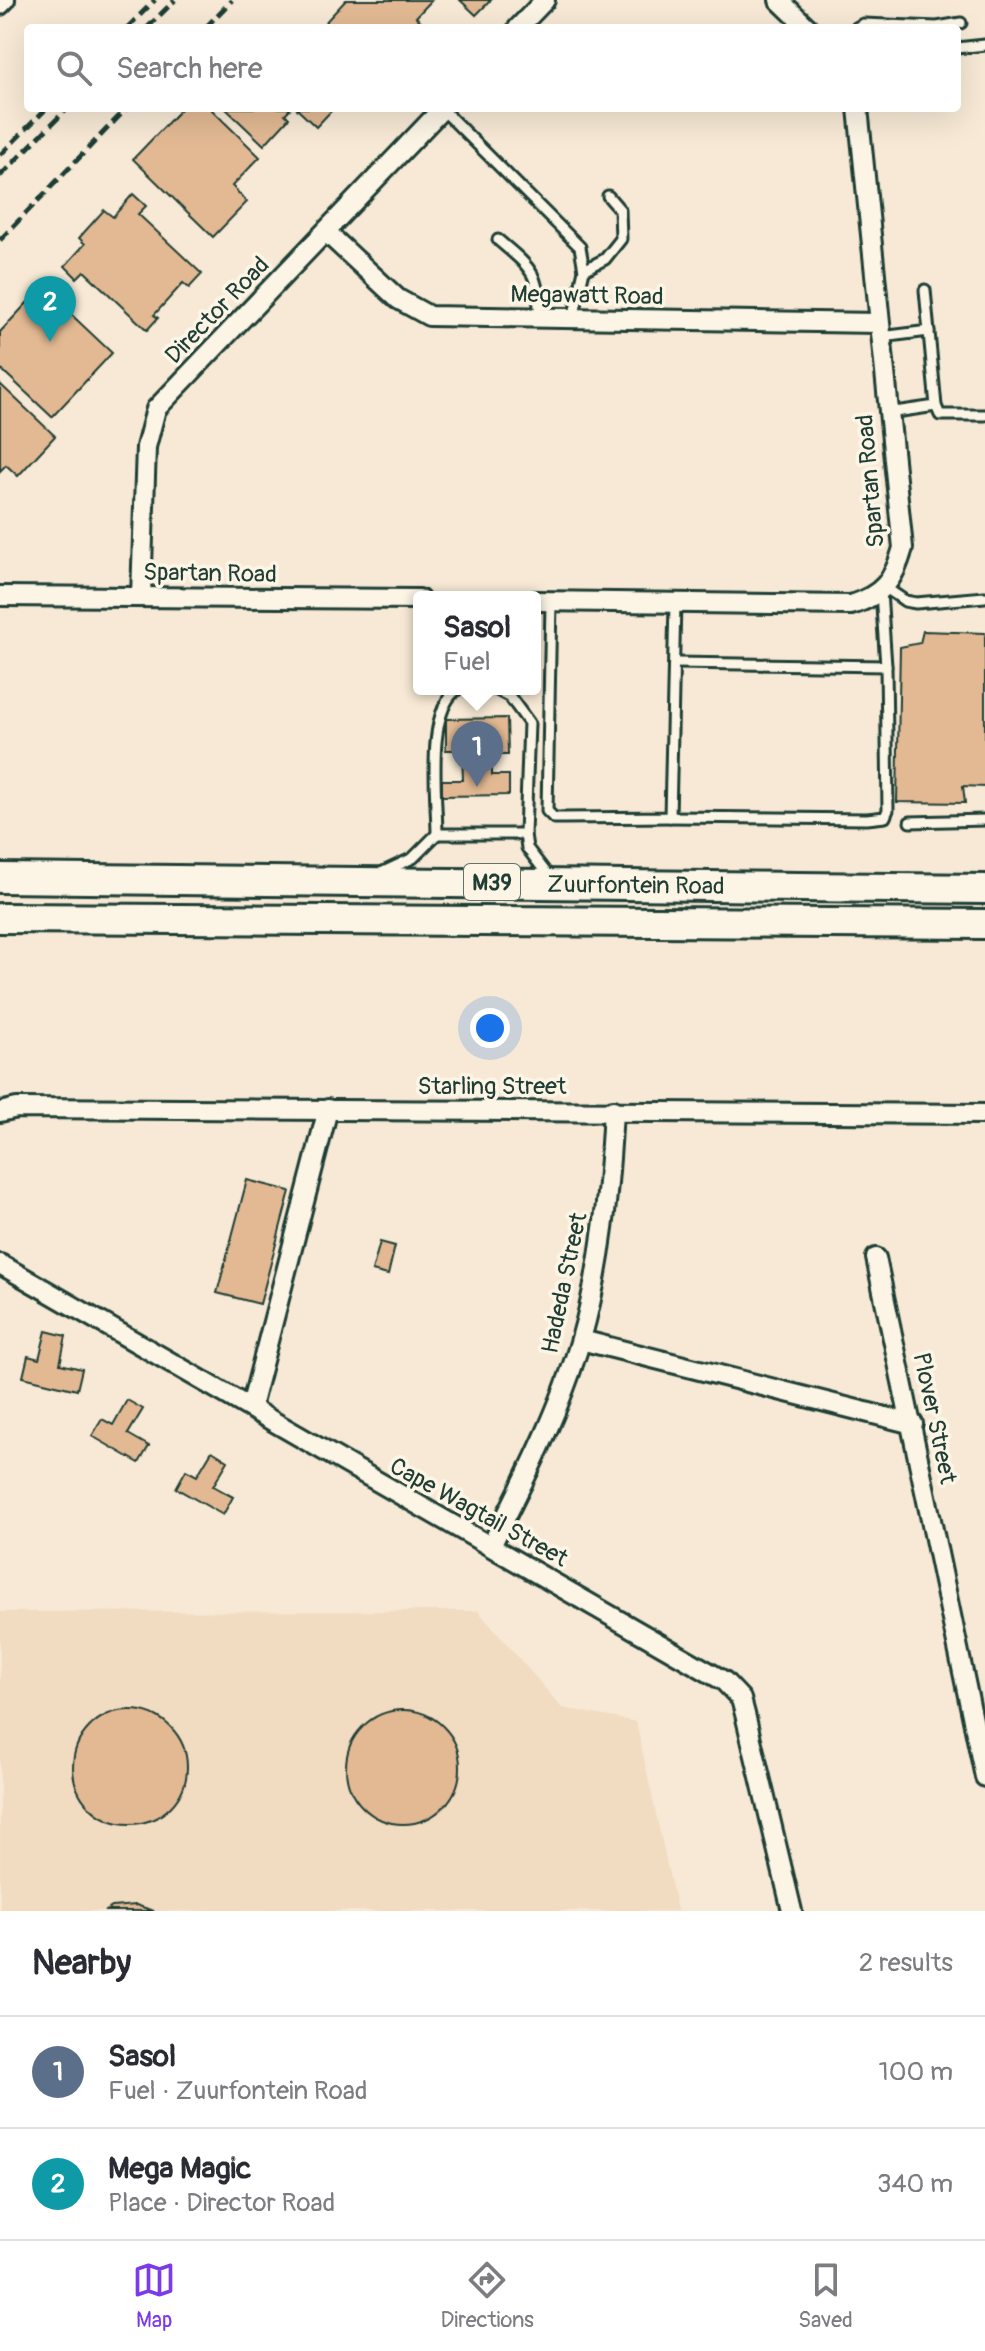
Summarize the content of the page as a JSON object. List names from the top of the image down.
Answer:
{
  "streets": {
    "main road": ["M39", "Zuurfontein Road"],
    "street": [
      "Megawatt Road",
      "Director Road",
      "Spartan Road",
      "Starling Street",
      "Hadeda Street",
      "Plover Street",
      "Cape Wagtail Street"
    ]
  },
  "crossings": [
    ["Megawatt Road", "Director Road"],
    ["Megawatt Road", "Spartan Road"],
    ["Director Road", "Spartan Road"],
    ["Starling Street", "Hadeda Street"],
    ["Hadeda Street", "Cape Wagtail Street"]
  ],
  "page": {
    "search": "Search here",
    "pins": ["2", "1"],
    "popup": ["Sasol", "Fuel"],
    "heading": ["Nearby", "2 results"],
    "list": [
      {
        "mark": "1",
        "name": "Sasol",
        "note": "Fuel · Zuurfontein Road",
        "value": "100 m"
      },
      {
        "mark": "2",
        "name": "Mega Magic",
        "note": "Place · Director Road",
        "value": "340 m"
      }
    ],
    "nav": ["Map", "Directions", "Saved"]
  }
}
